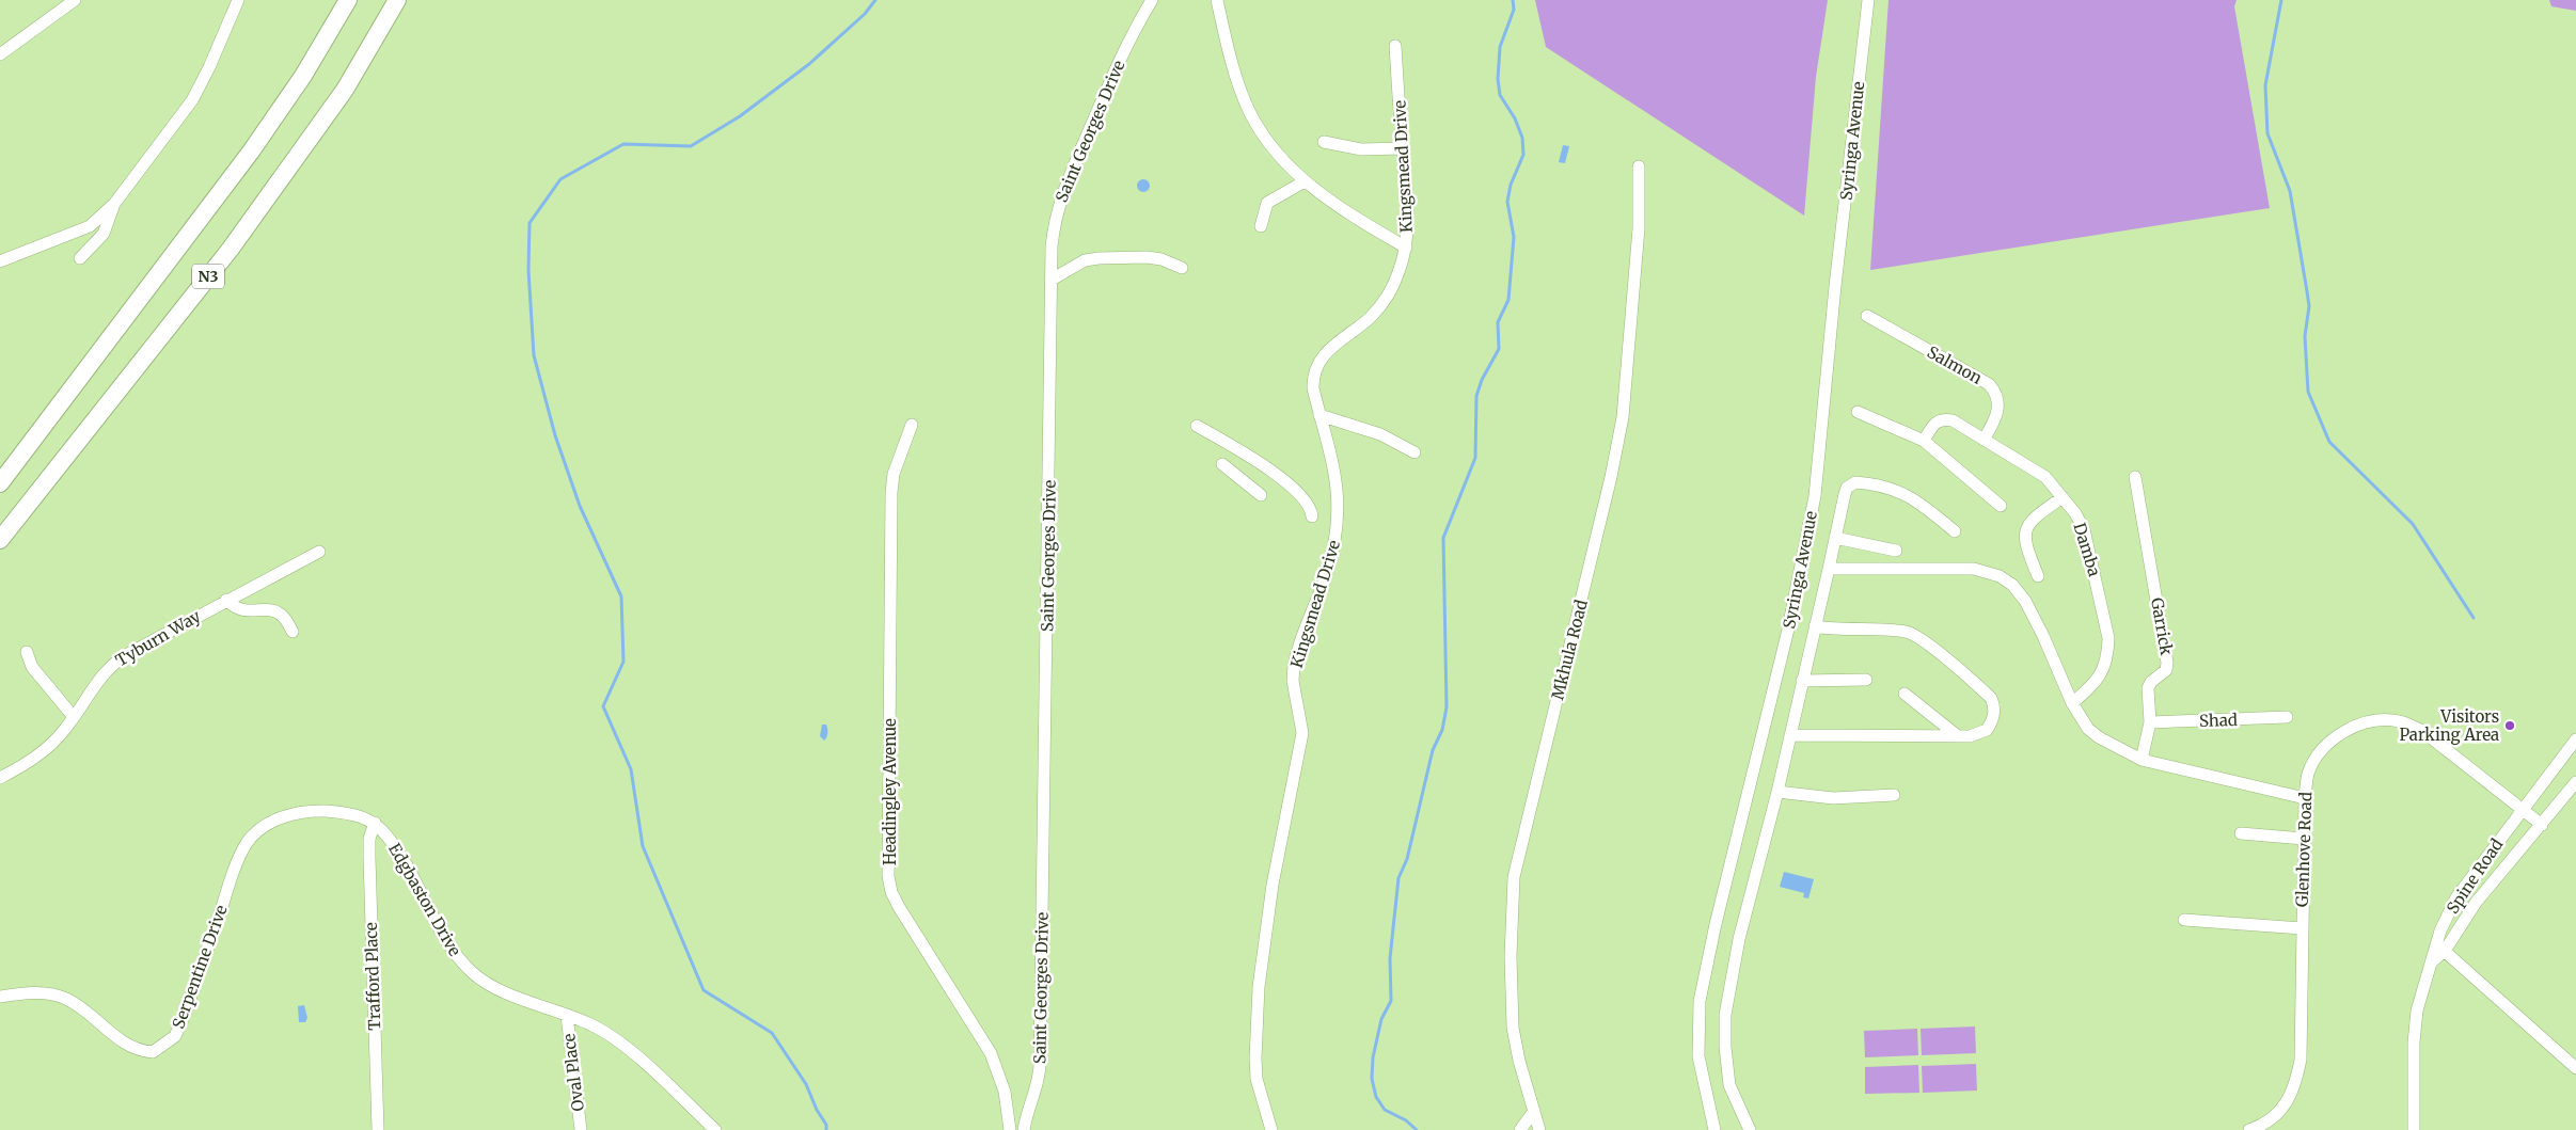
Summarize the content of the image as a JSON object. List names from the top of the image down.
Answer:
{
  "streets": {
    "highway": ["N3"],
    "street": [
      "Saint Georges Drive",
      "Syringa Avenue",
      "Kingsmead Drive",
      "Salmon",
      "Damba",
      "Garrick",
      "Tyburn Way",
      "Mkhula Road",
      "Shad",
      "Headingley Avenue",
      "Glenhove Road",
      "Spine Road",
      "Edgbaston Drive",
      "Serpentine Drive",
      "Trafford Place",
      "Oval Place"
    ]
  },
  "crossings": [
    ["Salmon", "Damba"],
    ["Garrick", "Shad"],
    ["Glenhove Road", "Spine Road"],
    ["Edgbaston Drive", "Serpentine Drive"],
    ["Edgbaston Drive", "Trafford Place"],
    ["Edgbaston Drive", "Oval Place"],
    ["Serpentine Drive", "Trafford Place"]
  ],
  "places": ["Visitors Parking Area"]
}
